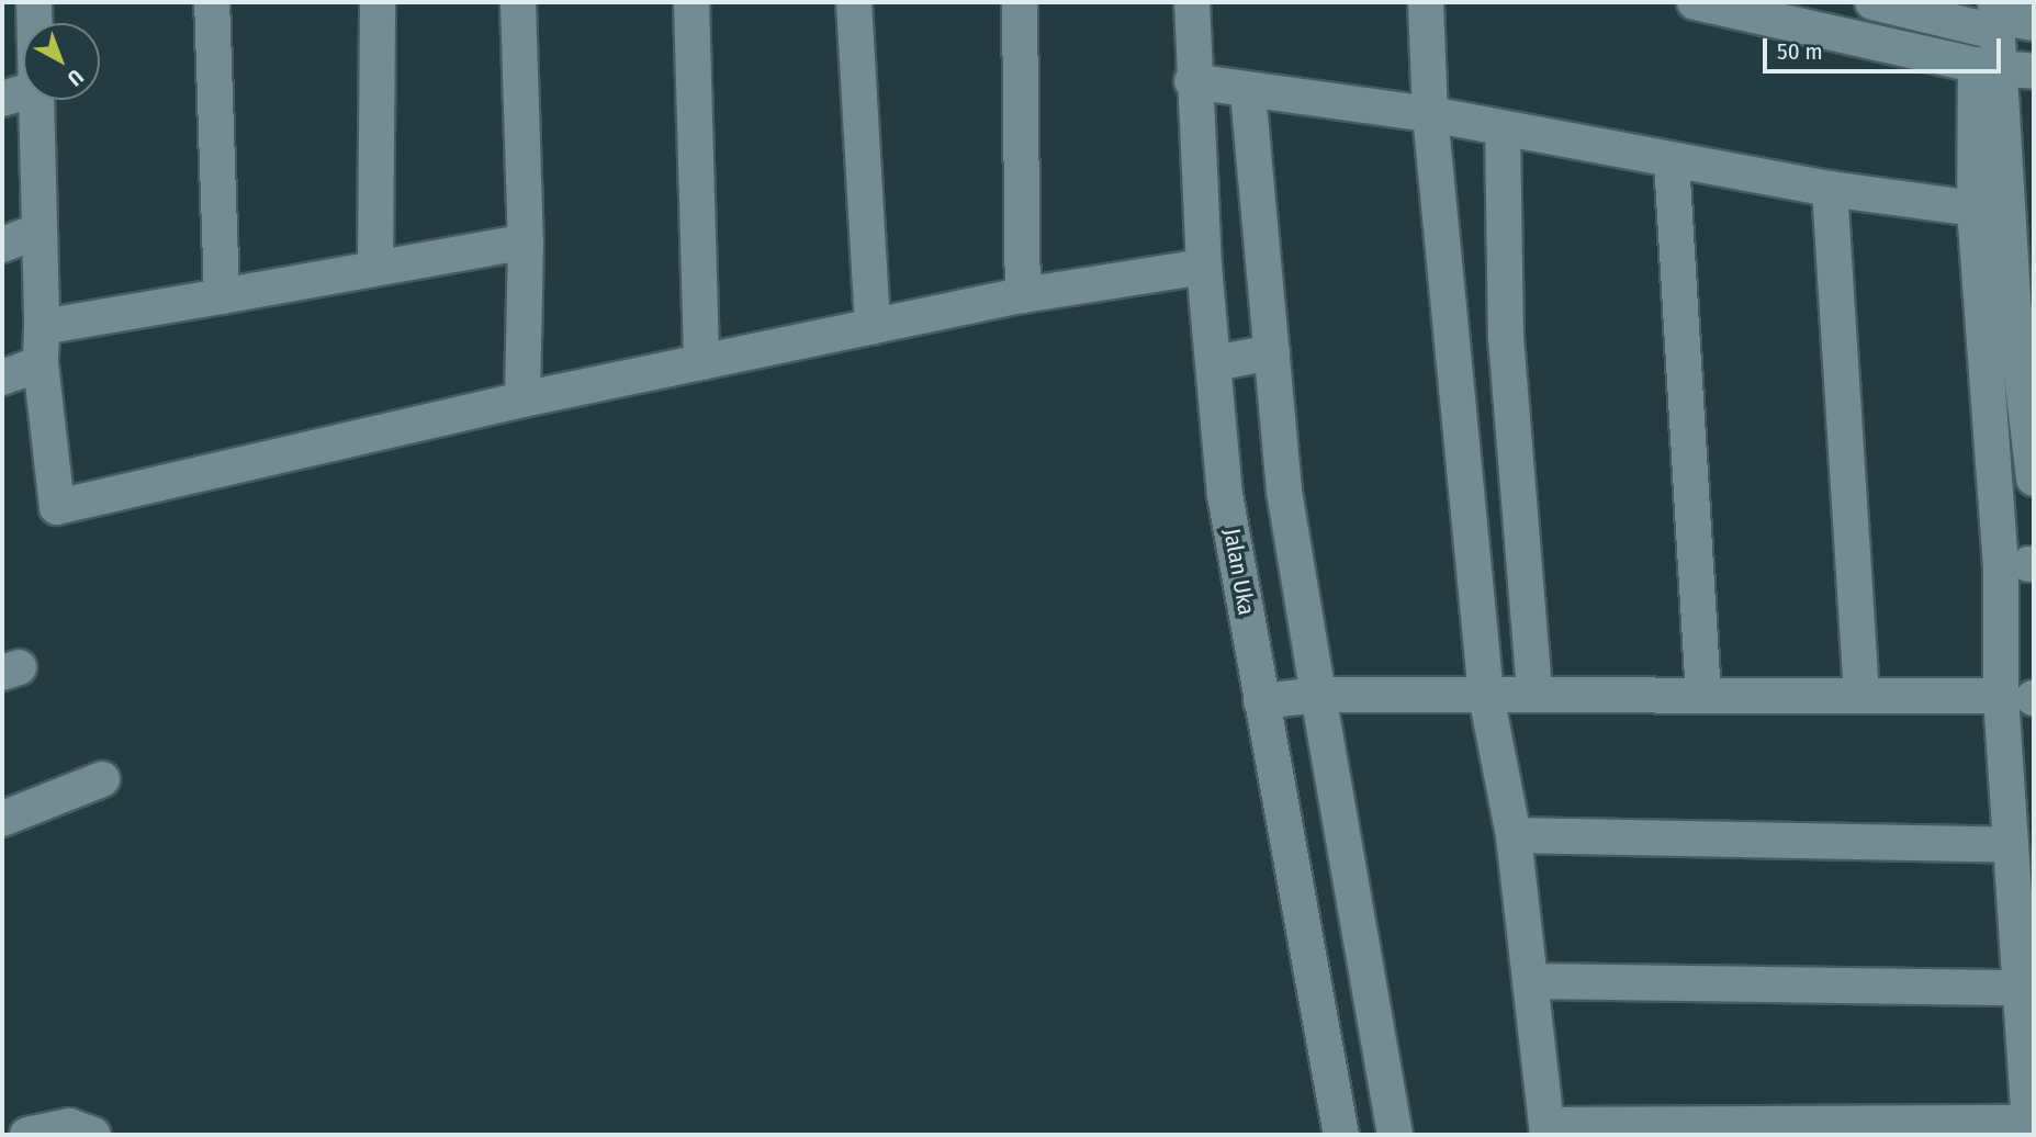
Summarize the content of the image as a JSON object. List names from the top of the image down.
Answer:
{
  "streets": {
    "street": ["Jalan Uka"]
  },
  "scale_bar": "50 m",
  "north": "bottom right"
}
